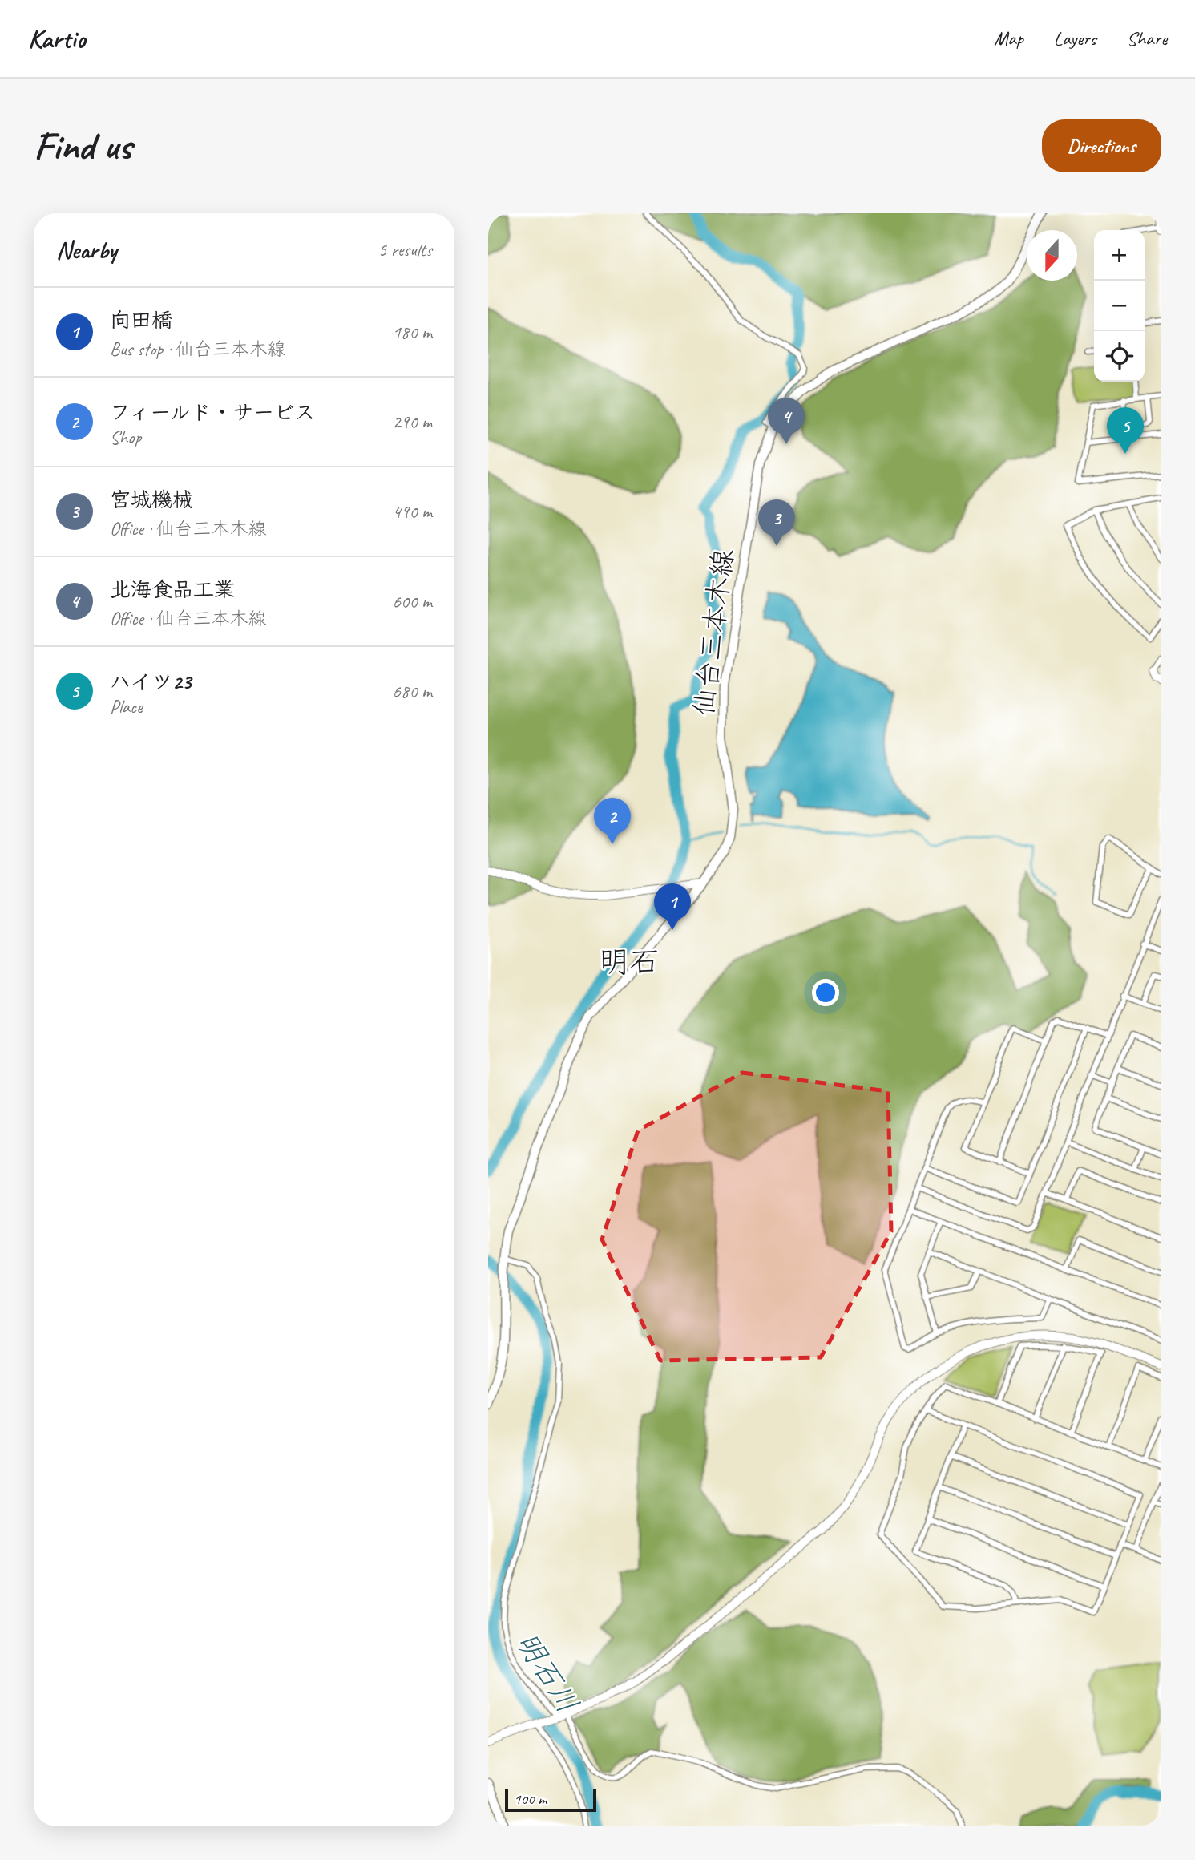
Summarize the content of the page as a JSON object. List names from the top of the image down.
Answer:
{
  "streets": {
    "main road": ["仙台三本木線"]
  },
  "districts": ["明石"],
  "water": ["明石川"],
  "scale_bar": "100 m",
  "north": "bottom",
  "page": {
    "header": "Kartio",
    "nav": ["Map", "Layers", "Share"],
    "buttons": "Directions",
    "title": "Find us",
    "heading": ["Nearby", "5 results"],
    "map_buttons": ["+", "−"],
    "list": [
      {
        "mark": "1",
        "name": "向田橋",
        "note": "Bus stop · 仙台三本木線",
        "value": "180 m"
      },
      {
        "mark": "2",
        "name": "フィールド・サービス",
        "note": "Shop",
        "value": "290 m"
      },
      {
        "mark": "3",
        "name": "宮城機械",
        "note": "Office · 仙台三本木線",
        "value": "490 m"
      },
      {
        "mark": "4",
        "name": "北海食品工業",
        "note": "Office · 仙台三本木線",
        "value": "600 m"
      },
      {
        "mark": "5",
        "name": "ハイツ23",
        "note": "Place",
        "value": "680 m"
      }
    ],
    "pins": [
      "4",
      "5",
      "3",
      "2",
      "1"
    ],
    "scale": "100 m"
  }
}
